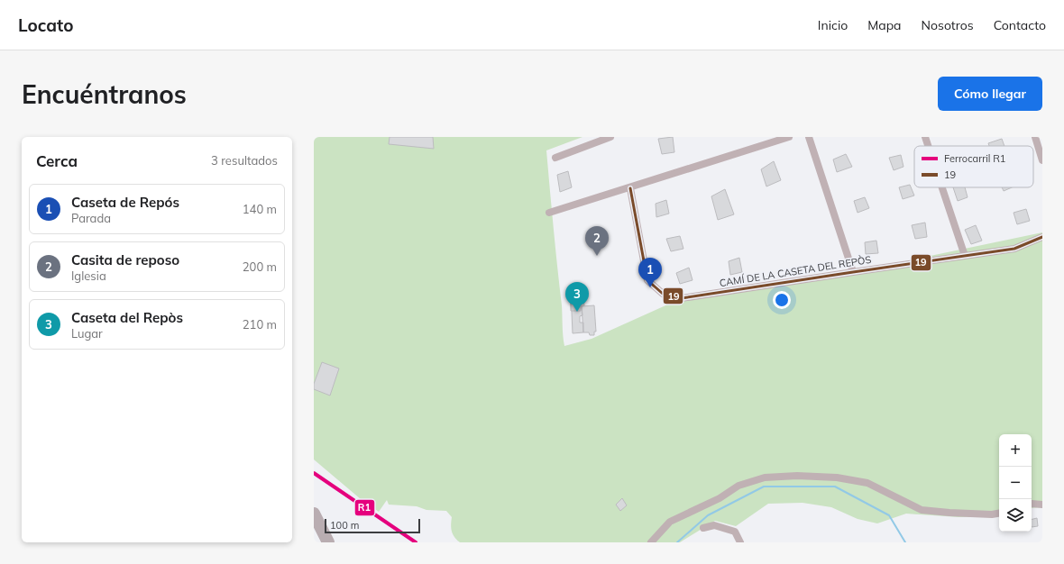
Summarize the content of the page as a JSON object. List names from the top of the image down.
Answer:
{
  "streets": {
    "street": ["CAMÍ DE LA CASETA DEL REPÒS"]
  },
  "lines": ["transit line 19", "rail line R1"],
  "legend": ["Ferrocarril R1", "19"],
  "scale_bar": "100 m",
  "page": {
    "header": "Locato",
    "nav": [
      "Inicio",
      "Mapa",
      "Nosotros",
      "Contacto"
    ],
    "buttons": "Cómo llegar",
    "title": "Encuéntranos",
    "heading": ["Cerca", "3 resultados"],
    "list": [
      {
        "mark": "1",
        "name": "Caseta de Repós",
        "note": "Parada",
        "value": "140 m"
      },
      {
        "mark": "2",
        "name": "Casita de reposo",
        "note": "Iglesia",
        "value": "200 m"
      },
      {
        "mark": "3",
        "name": "Caseta del Repòs",
        "note": "Lugar",
        "value": "210 m"
      }
    ],
    "pins": ["2", "1", "3"],
    "map_buttons": ["+", "−"],
    "scale": "100 m"
  }
}
